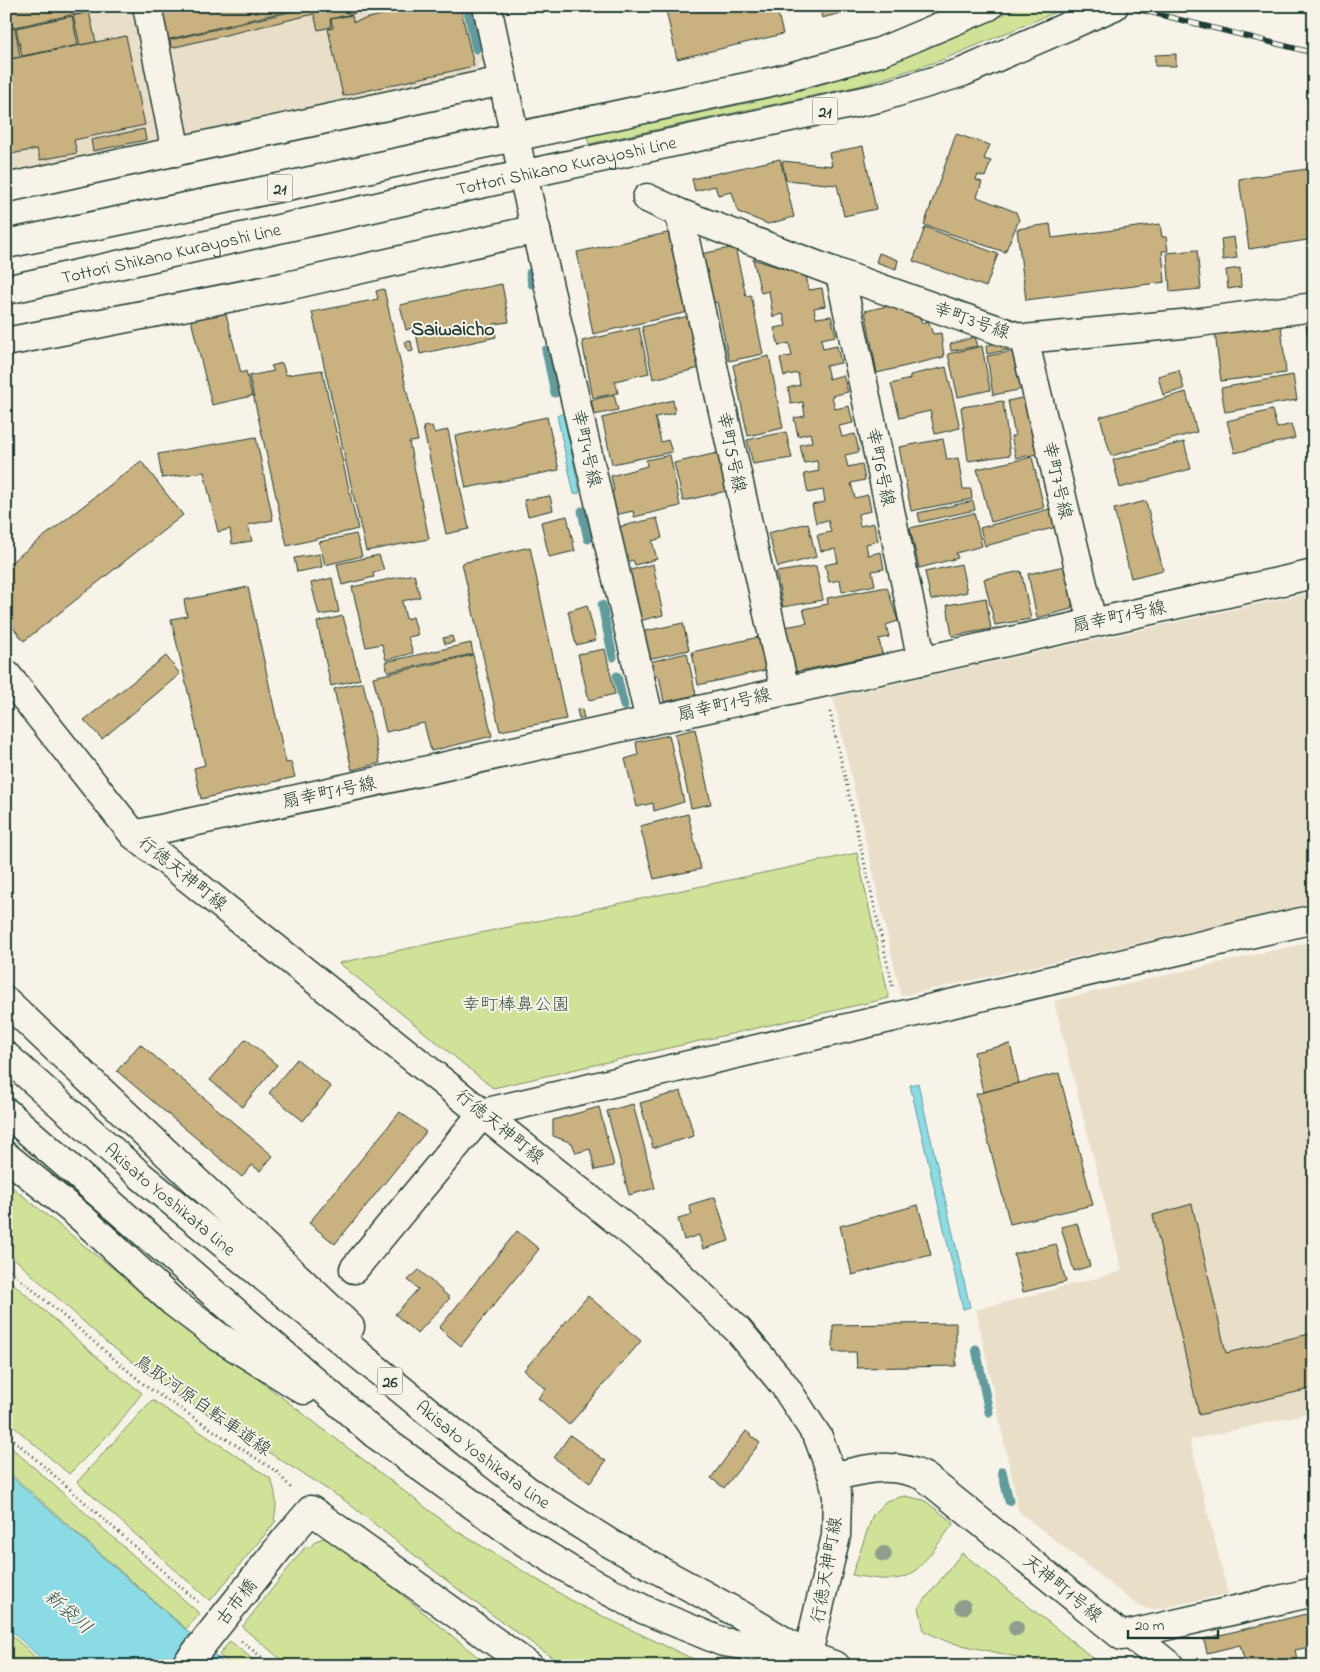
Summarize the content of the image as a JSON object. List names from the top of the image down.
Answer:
{
  "streets": {
    "street": [
      "21",
      "Tottori Shikano Kurayoshi Line",
      "幸町3号線",
      "幸町4号線",
      "幸町5号線",
      "幸町6号線",
      "幸町7号線",
      "扇幸町1号線",
      "行徳天神町線",
      "Akisato Yoshikata Line",
      "26",
      "天神町1号線",
      "古市橋"
    ],
    "path": ["鳥取河原自転車道線"]
  },
  "crossings": [
    ["21", "幸町4号線"],
    ["Tottori Shikano Kurayoshi Line", "幸町4号線"],
    ["幸町3号線", "幸町5号線"],
    ["幸町3号線", "幸町6号線"],
    ["幸町3号線", "幸町7号線"],
    ["幸町4号線", "扇幸町1号線"],
    ["幸町5号線", "扇幸町1号線"],
    ["幸町6号線", "扇幸町1号線"],
    ["幸町7号線", "扇幸町1号線"],
    ["扇幸町1号線", "行徳天神町線"],
    ["行徳天神町線", "Akisato Yoshikata Line"],
    ["行徳天神町線", "天神町1号線"],
    ["鳥取河原自転車道線", "古市橋"]
  ],
  "districts": ["Saiwaicho"],
  "water": ["新袋川"],
  "parks": ["幸町棒鼻公園"],
  "scale_bar": "20 m"
}
